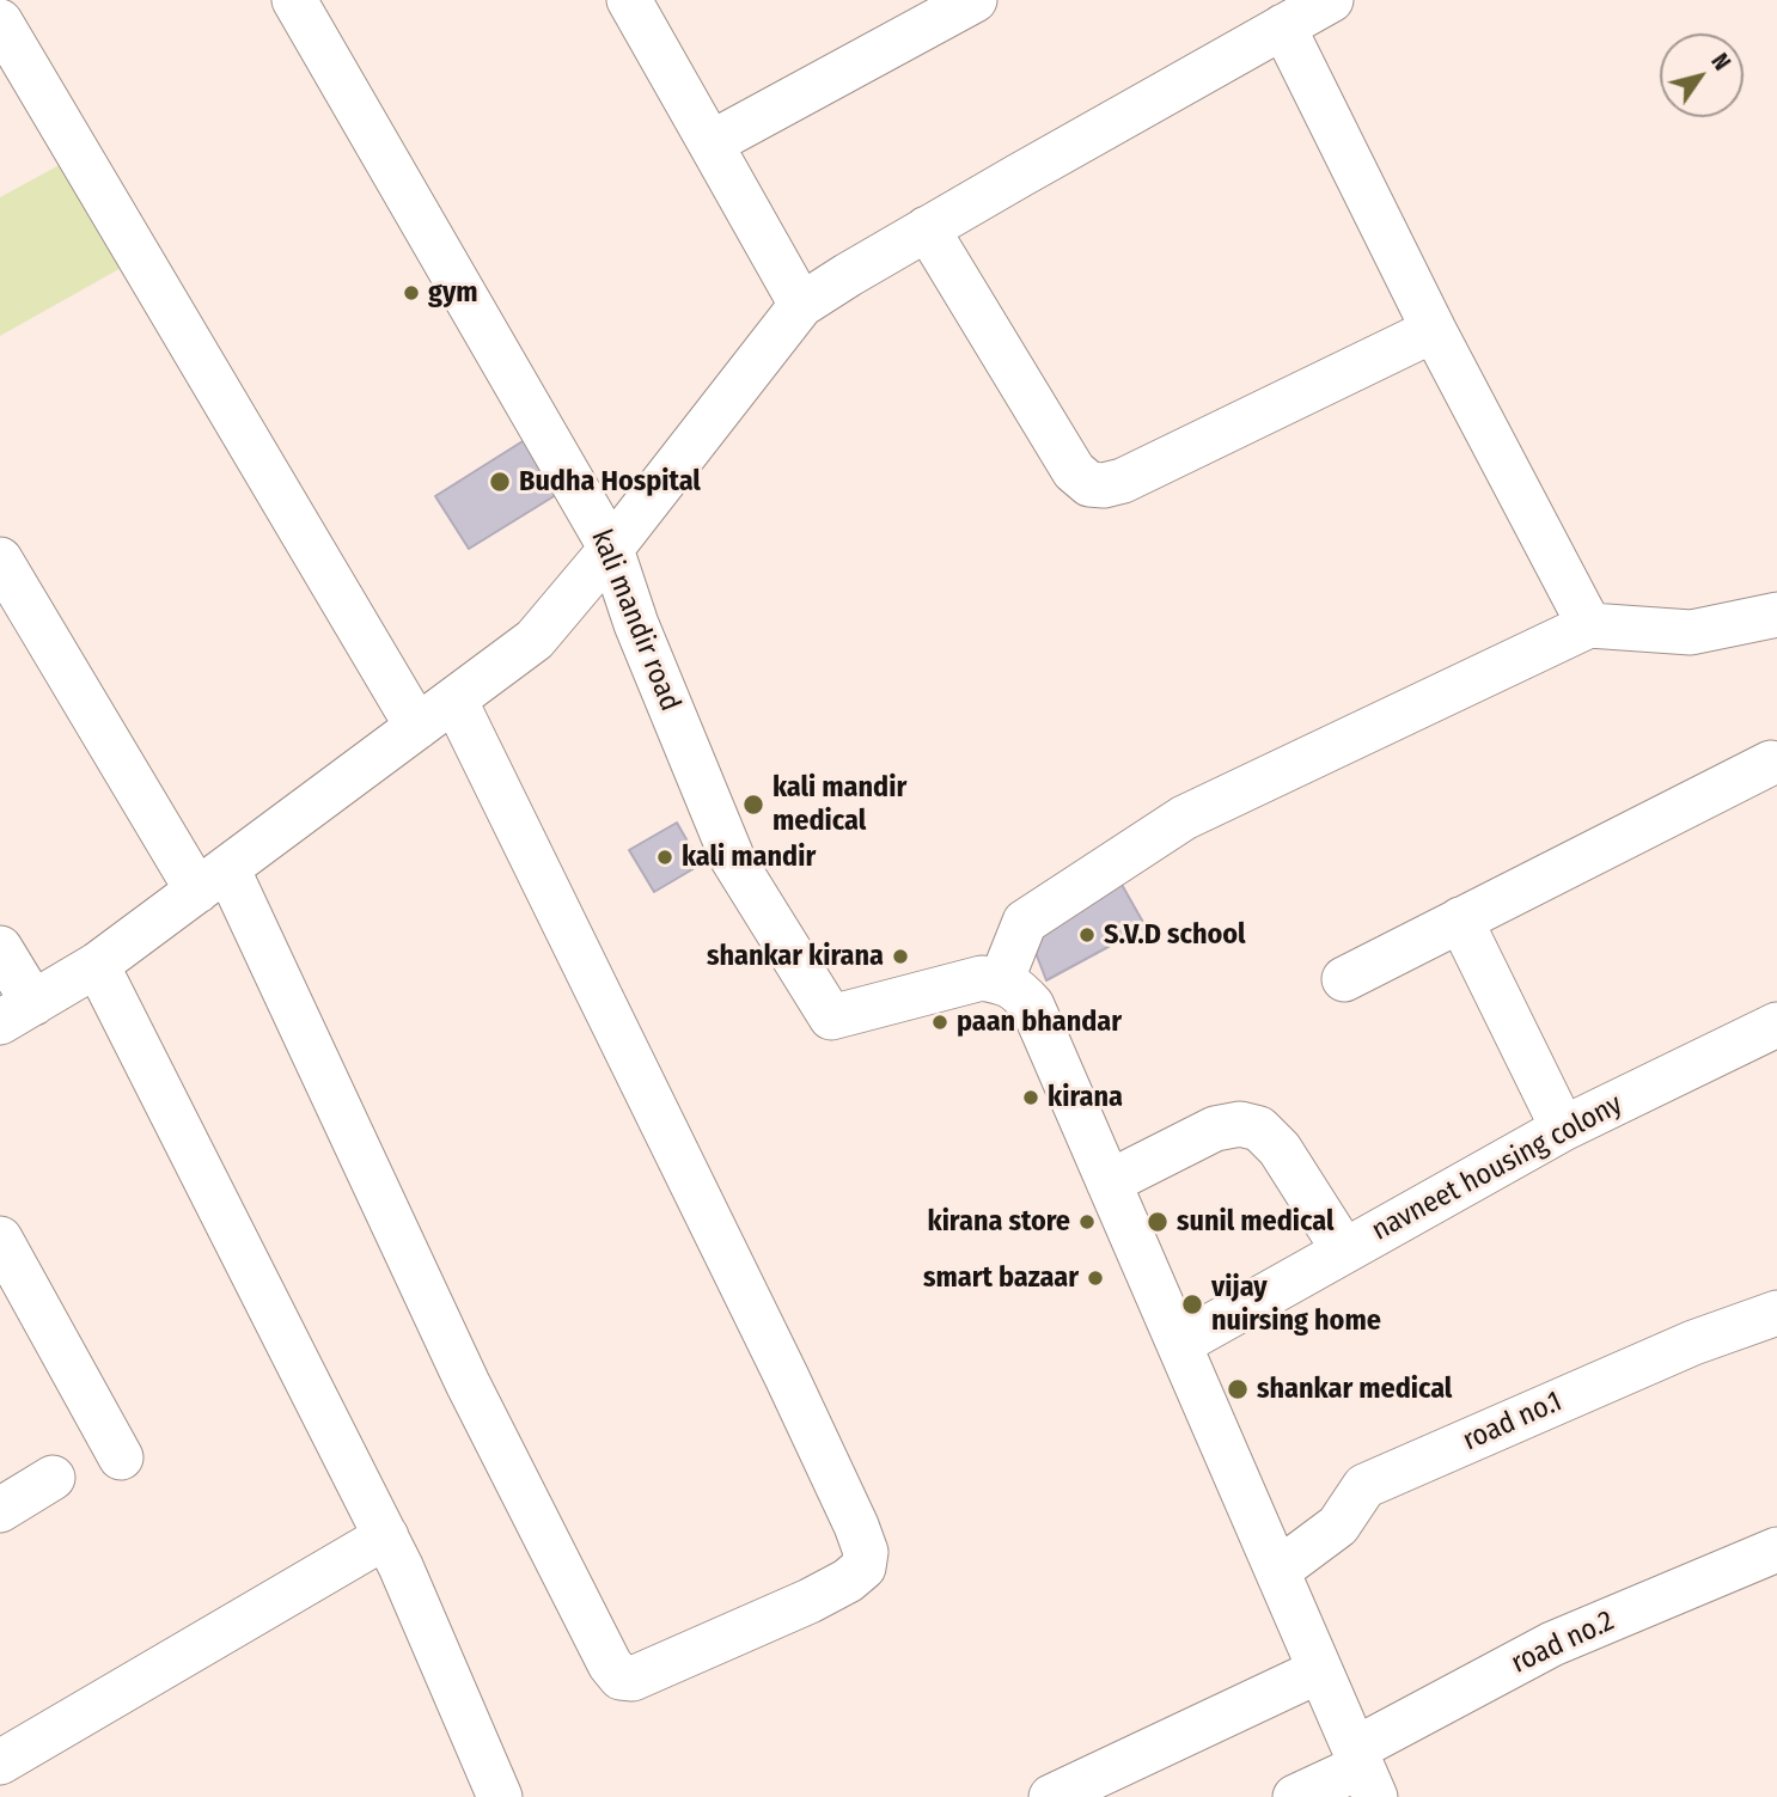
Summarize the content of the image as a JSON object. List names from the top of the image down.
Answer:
{
  "streets": {
    "street": [
      "kali mandir road",
      "navneet housing colony",
      "road no.1",
      "road no.2"
    ]
  },
  "places": [
    "gym",
    "Budha Hospital",
    "kali mandir medical",
    "kali mandir",
    "S.V.D school",
    "shankar kirana",
    "paan bhandar",
    "kirana",
    "kirana store",
    "sunil medical",
    "smart bazaar",
    "vijay nuirsing home",
    "shankar medical"
  ],
  "north": "top right"
}
